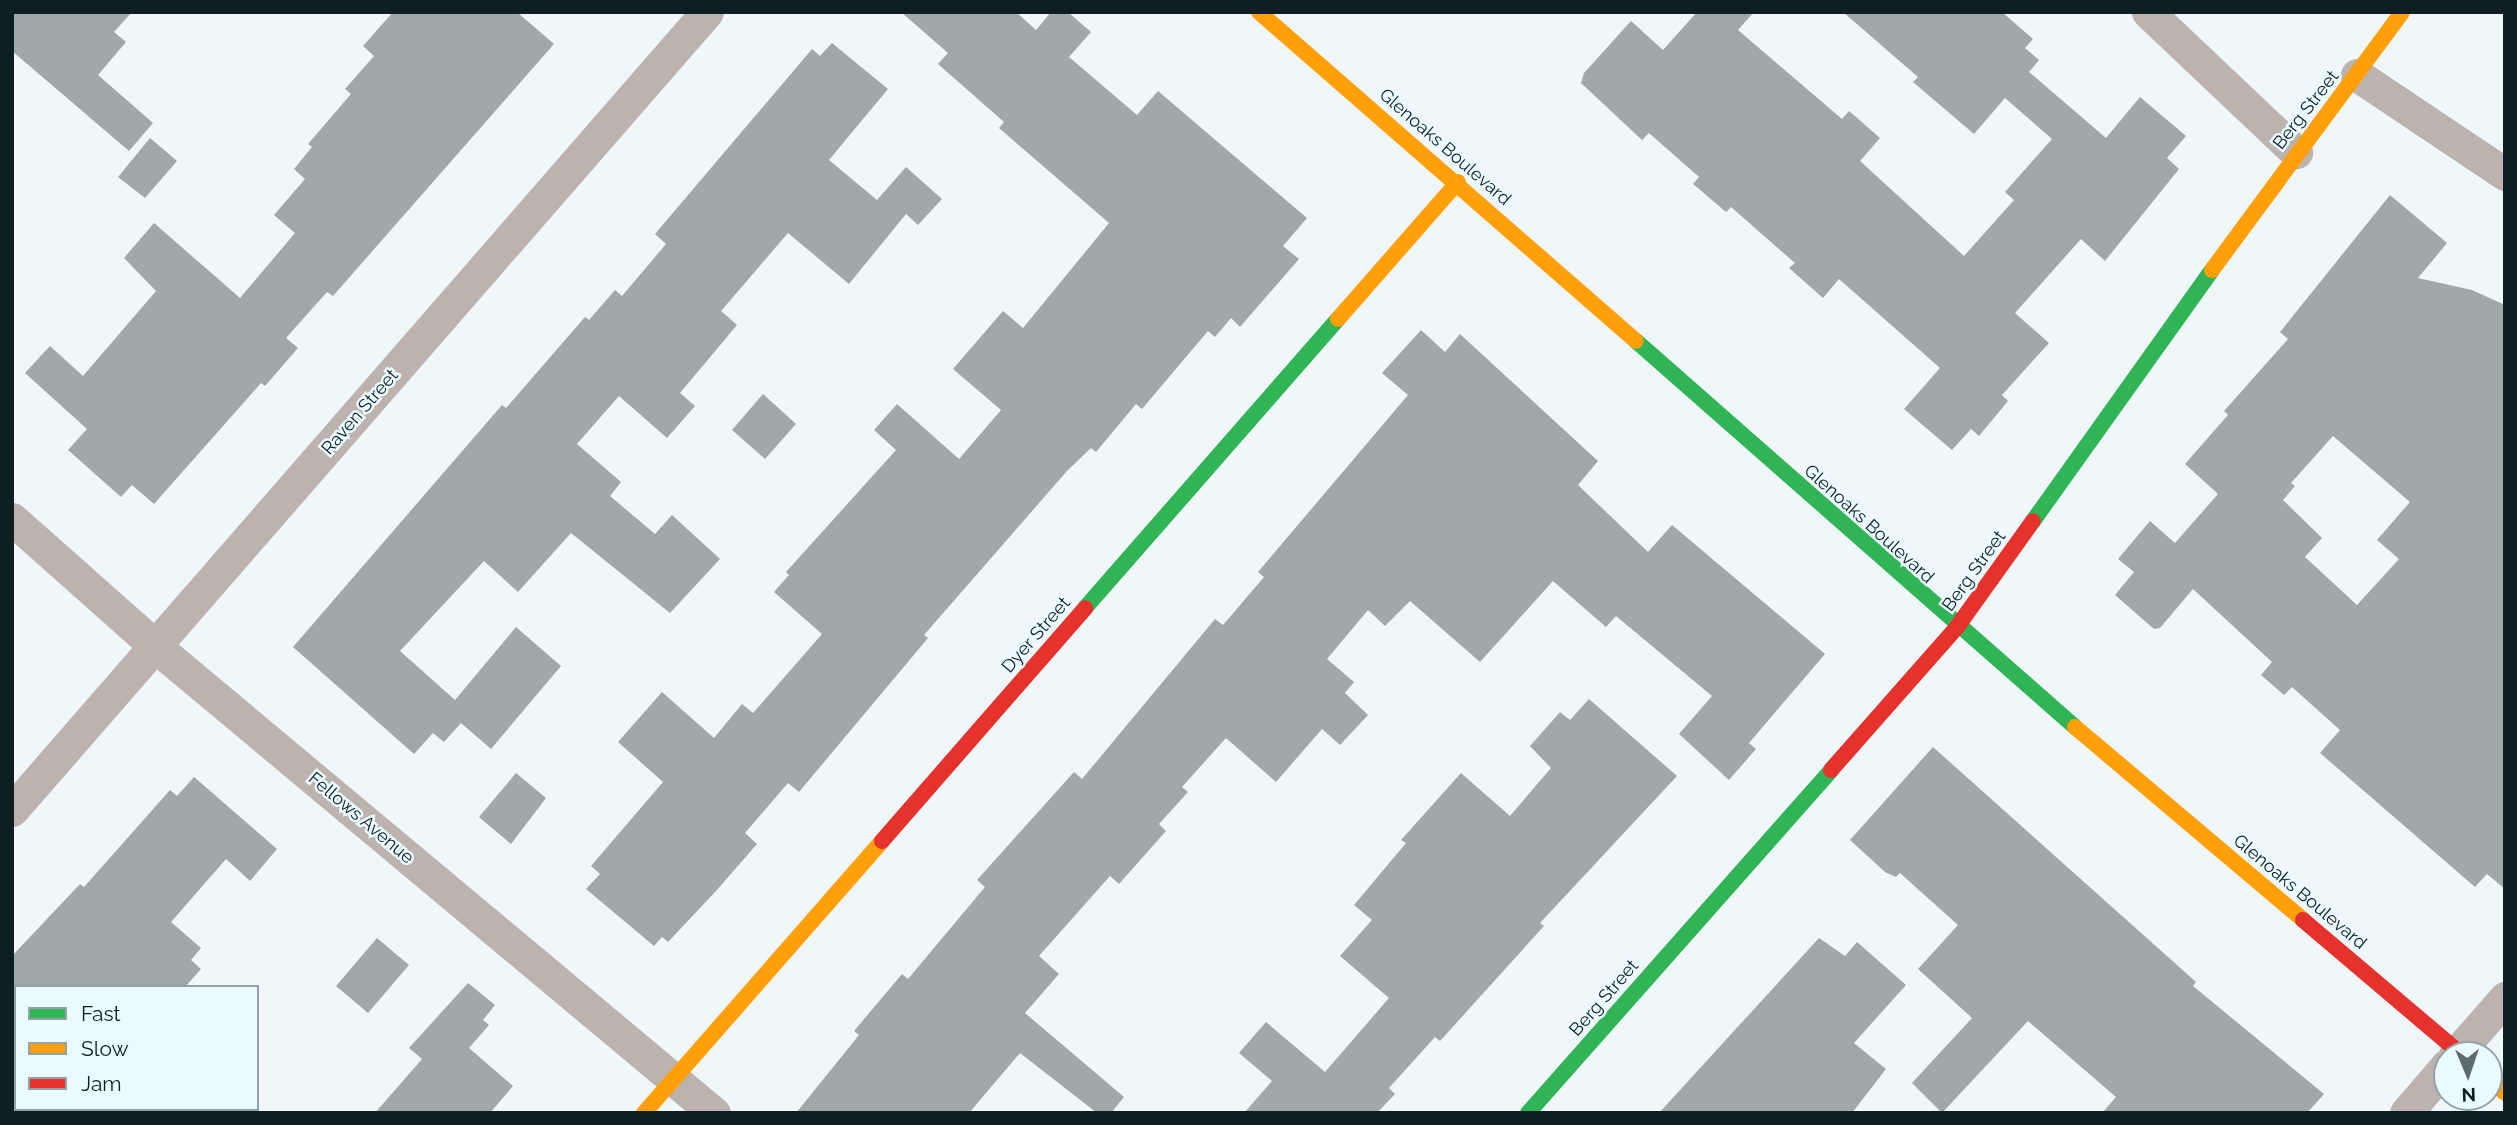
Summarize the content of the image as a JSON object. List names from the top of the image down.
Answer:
{
  "streets": {
    "street": [
      "Berg Street",
      "Glenoaks Boulevard",
      "Raven Street",
      "Dyer Street",
      "Fellows Avenue"
    ]
  },
  "crossings": [
    ["Berg Street", "Glenoaks Boulevard"],
    ["Glenoaks Boulevard", "Dyer Street"],
    ["Raven Street", "Fellows Avenue"],
    ["Dyer Street", "Fellows Avenue"]
  ],
  "legend": ["Fast", "Slow", "Jam"],
  "north": "bottom"
}
